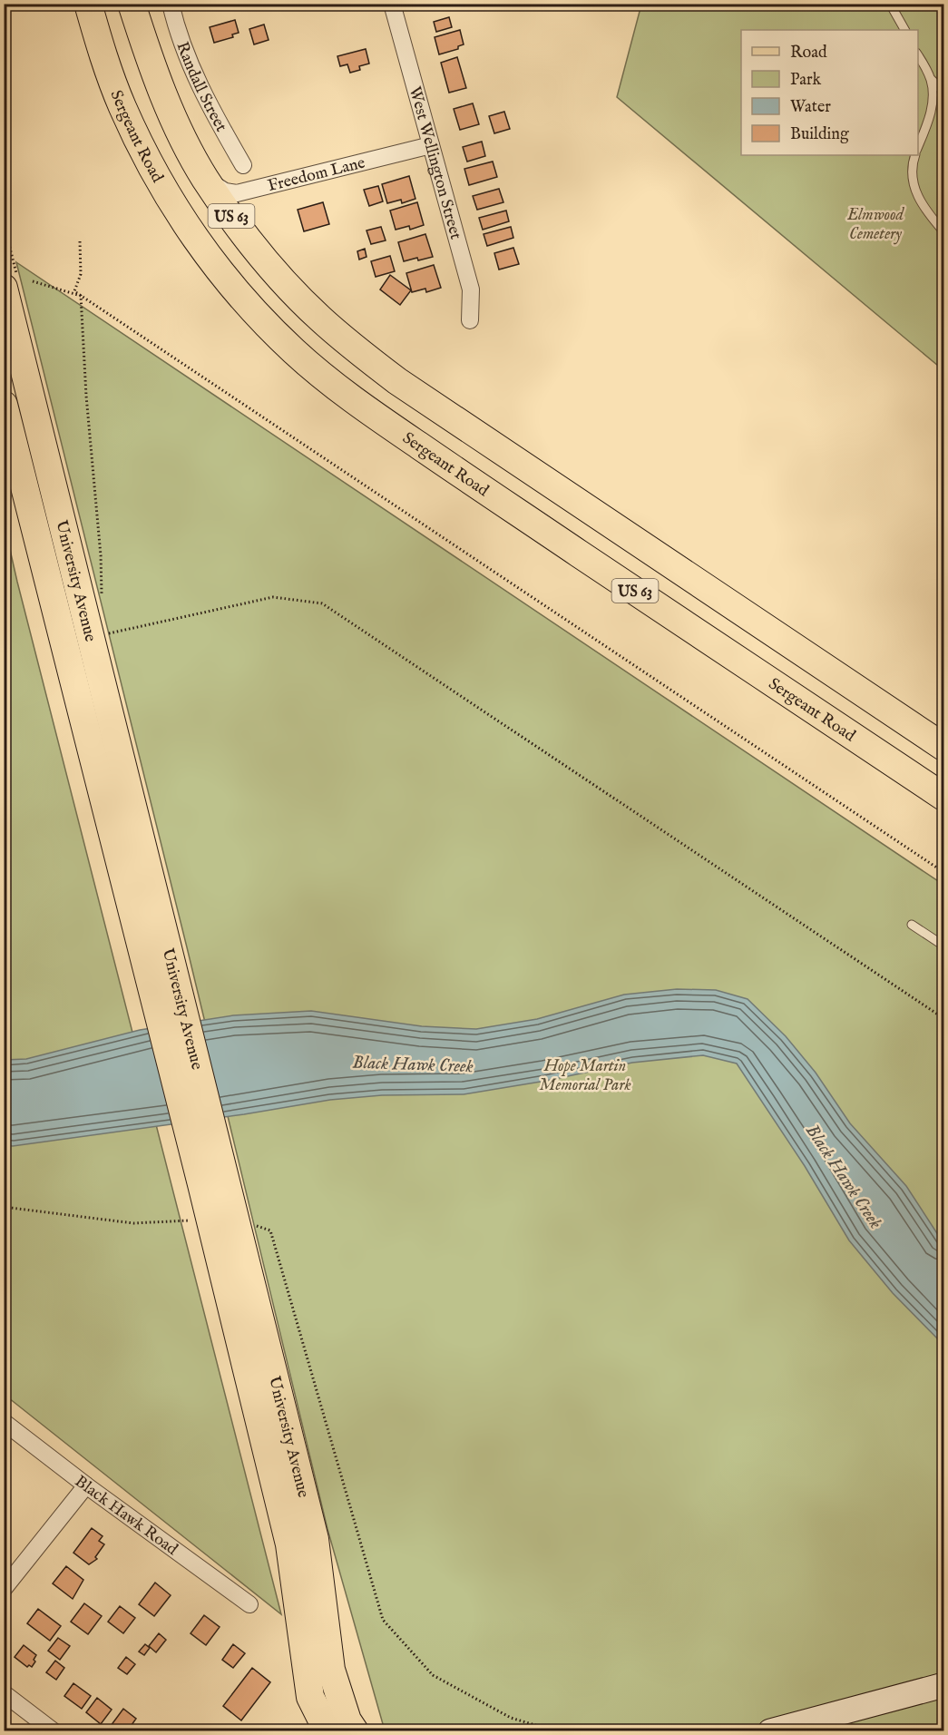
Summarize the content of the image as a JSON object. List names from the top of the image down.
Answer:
{
  "streets": {
    "main road": ["Sergeant Road", "US 63", "University Avenue"],
    "street": [
      "Randall Street",
      "West Wellington Street",
      "Freedom Lane",
      "Black Hawk Road"
    ]
  },
  "crossings": [
    ["West Wellington Street", "Freedom Lane"],
    ["Freedom Lane", "US 63"]
  ],
  "water": ["Black Hawk Creek"],
  "parks": ["Elmwood Cemetery", "Hope Martin Memorial Park"],
  "legend": [
    "Road",
    "Park",
    "Water",
    "Building"
  ]
}
